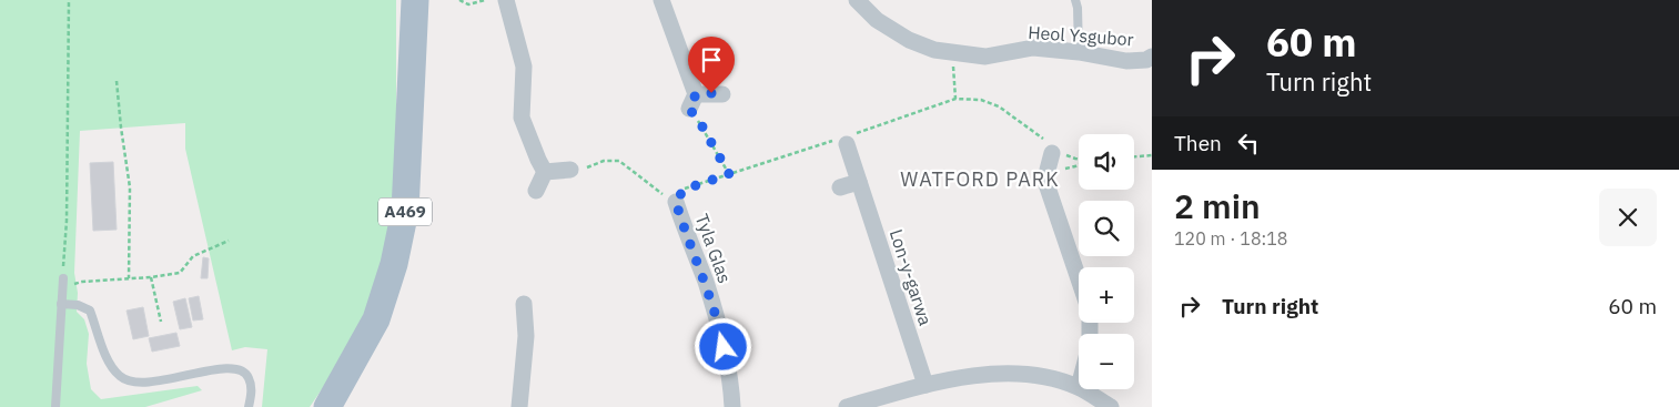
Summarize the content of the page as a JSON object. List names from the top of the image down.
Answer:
{
  "streets": {
    "main road": ["A469"],
    "street": ["Heol Ysgubor", "Tyla Glas", "Lon-y-garwa"]
  },
  "districts": ["WATFORD PARK"],
  "page": {
    "turn": ["60 m", "Turn right"],
    "then": "Then",
    "map_buttons": ["+", "−"],
    "heading": ["2 min", "120 m · 18:18"],
    "list": [
      {
        "name": "Turn right",
        "value": "60 m"
      }
    ]
  }
}
